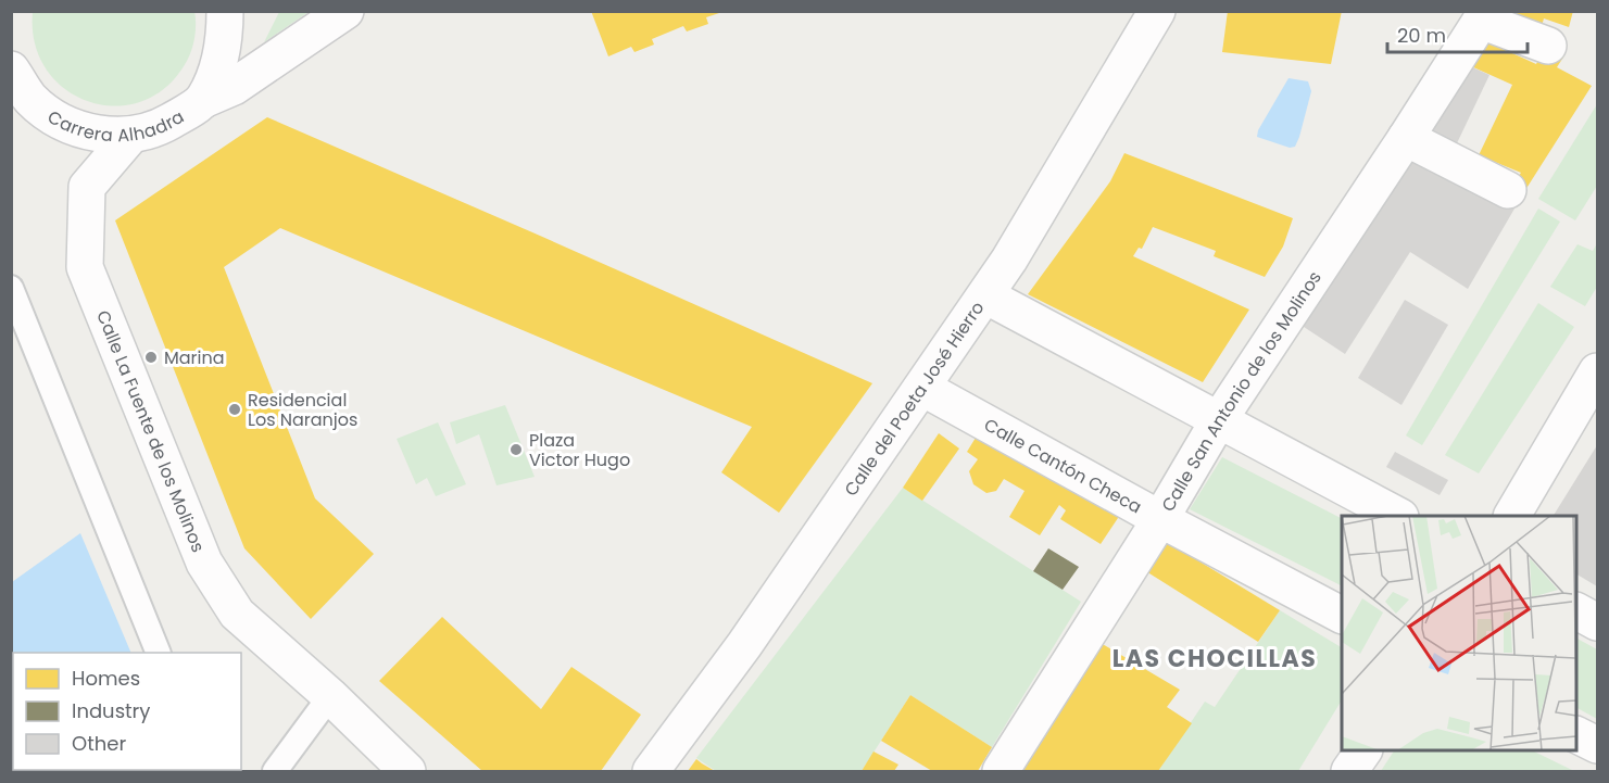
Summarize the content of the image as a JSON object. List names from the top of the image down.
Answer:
{
  "streets": {
    "street": [
      "Carrera Alhadra",
      "Calle San Antonio de los Molinos",
      "Calle del Poeta José Hierro",
      "Calle La Fuente de los Molinos",
      "Calle Cantón Checa"
    ]
  },
  "crossings": [
    ["Carrera Alhadra", "Calle La Fuente de los Molinos"],
    ["Calle San Antonio de los Molinos", "Calle Cantón Checa"],
    ["Calle del Poeta José Hierro", "Calle Cantón Checa"]
  ],
  "districts": ["LAS CHOCILLAS"],
  "places": ["Marina", "Residencial Los Naranjos", "Plaza Victor Hugo"],
  "legend": ["Homes", "Industry", "Other"],
  "scale_bar": "20 m"
}
